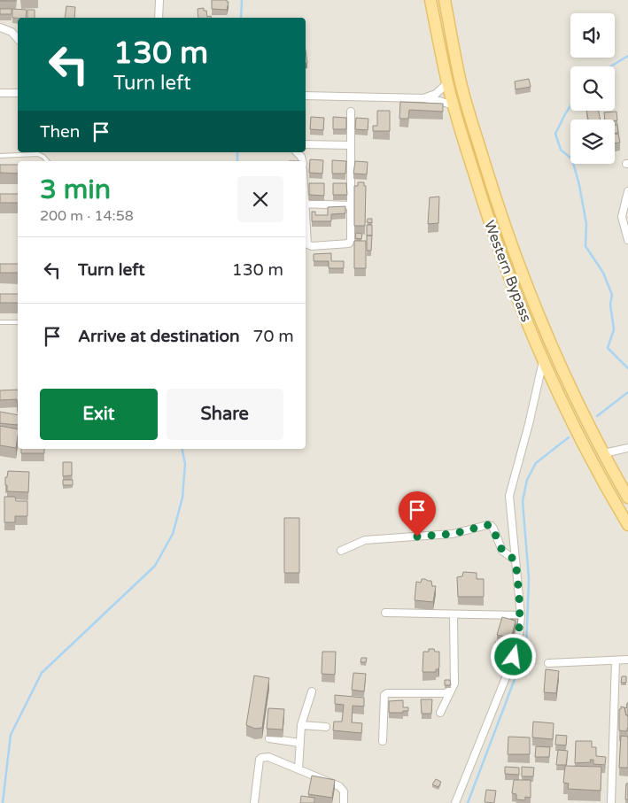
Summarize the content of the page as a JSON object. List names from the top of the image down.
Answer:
{
  "streets": {
    "main road": ["Western Bypass"]
  },
  "page": {
    "turn": ["130 m", "Turn left"],
    "then": "Then",
    "heading": ["3 min", "200 m · 14:58"],
    "list": [
      {
        "name": "Turn left",
        "value": "130 m"
      },
      {
        "name": "Arrive at destination",
        "value": "70 m"
      }
    ],
    "buttons": ["Exit", "Share"]
  }
}
